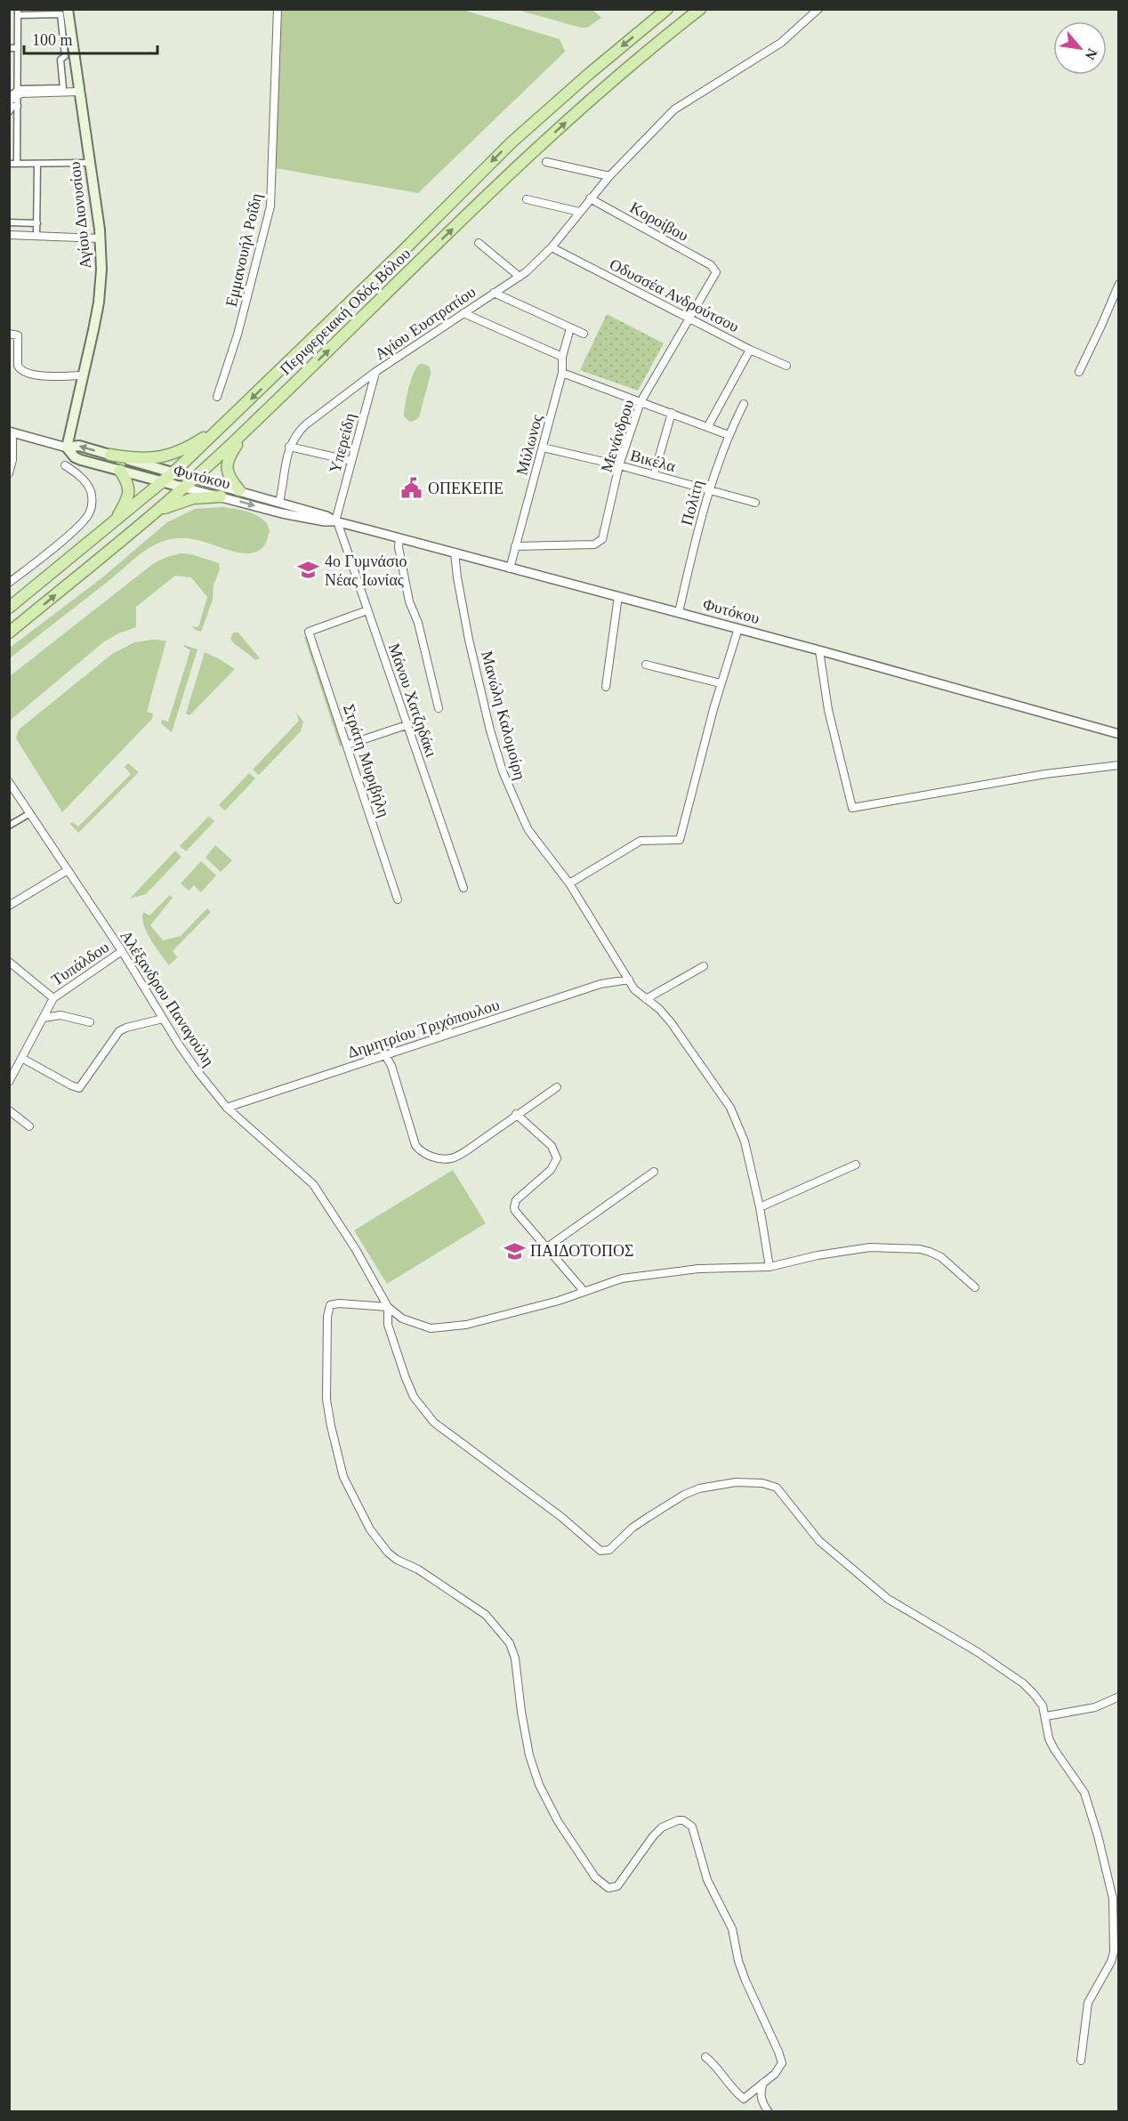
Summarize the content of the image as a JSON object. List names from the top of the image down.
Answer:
{
  "streets": {
    "main road": ["Αγίου Διονυσίου", "Περιφερειακή Οδός Βόλου", "Φυτόκου"],
    "street": [
      "Κοροίβου",
      "Εμμανουήλ Ροΐδη",
      "Οδυσσέα Ανδρούτσου",
      "Αγίου Ευστρατίου",
      "Μενάνδρου",
      "Υπερείδη",
      "Μύλωνος",
      "Βικέλα",
      "Πολίτη",
      "Μάνου Χατζηδάκι",
      "Μανώλη Καλομοίρη",
      "Στράτη Μυριβήλη",
      "Τυπάλδου",
      "Αλέξανδρου Παναγούλη",
      "Δημητρίου Τριχόπουλου"
    ]
  },
  "crossings": [
    ["Αγίου Διονυσίου", "Φυτόκου"],
    ["Κοροίβου", "Αγίου Ευστρατίου"],
    ["Κοροίβου", "Μενάνδρου"],
    ["Οδυσσέα Ανδρούτσου", "Αγίου Ευστρατίου"],
    ["Οδυσσέα Ανδρούτσου", "Μενάνδρου"],
    ["Περιφερειακή Οδός Βόλου", "Φυτόκου"],
    ["Αγίου Ευστρατίου", "Υπερείδη"],
    ["Αγίου Ευστρατίου", "Φυτόκου"],
    ["Μενάνδρου", "Μύλωνος"],
    ["Μενάνδρου", "Βικέλα"],
    ["Υπερείδη", "Φυτόκου"],
    ["Υπερείδη", "Μάνου Χατζηδάκι"],
    ["Μύλωνος", "Βικέλα"],
    ["Μύλωνος", "Φυτόκου"],
    ["Βικέλα", "Πολίτη"],
    ["Φυτόκου", "Πολίτη"],
    ["Φυτόκου", "Μάνου Χατζηδάκι"],
    ["Φυτόκου", "Μανώλη Καλομοίρη"],
    ["Μάνου Χατζηδάκι", "Στράτη Μυριβήλη"],
    ["Μανώλη Καλομοίρη", "Αλέξανδρου Παναγούλη"],
    ["Μανώλη Καλομοίρη", "Δημητρίου Τριχόπουλου"],
    ["Τυπάλδου", "Αλέξανδρου Παναγούλη"],
    ["Αλέξανδρου Παναγούλη", "Δημητρίου Τριχόπουλου"]
  ],
  "places": {
    "public building": ["ΟΠΕΚΕΠΕ"],
    "school or university": ["4ο Γυμνάσιο Νέας Ιωνίας", "ΠΑΙΔΟΤΟΠΟΣ"]
  },
  "scale_bar": "100 m",
  "north": "bottom right"
}
